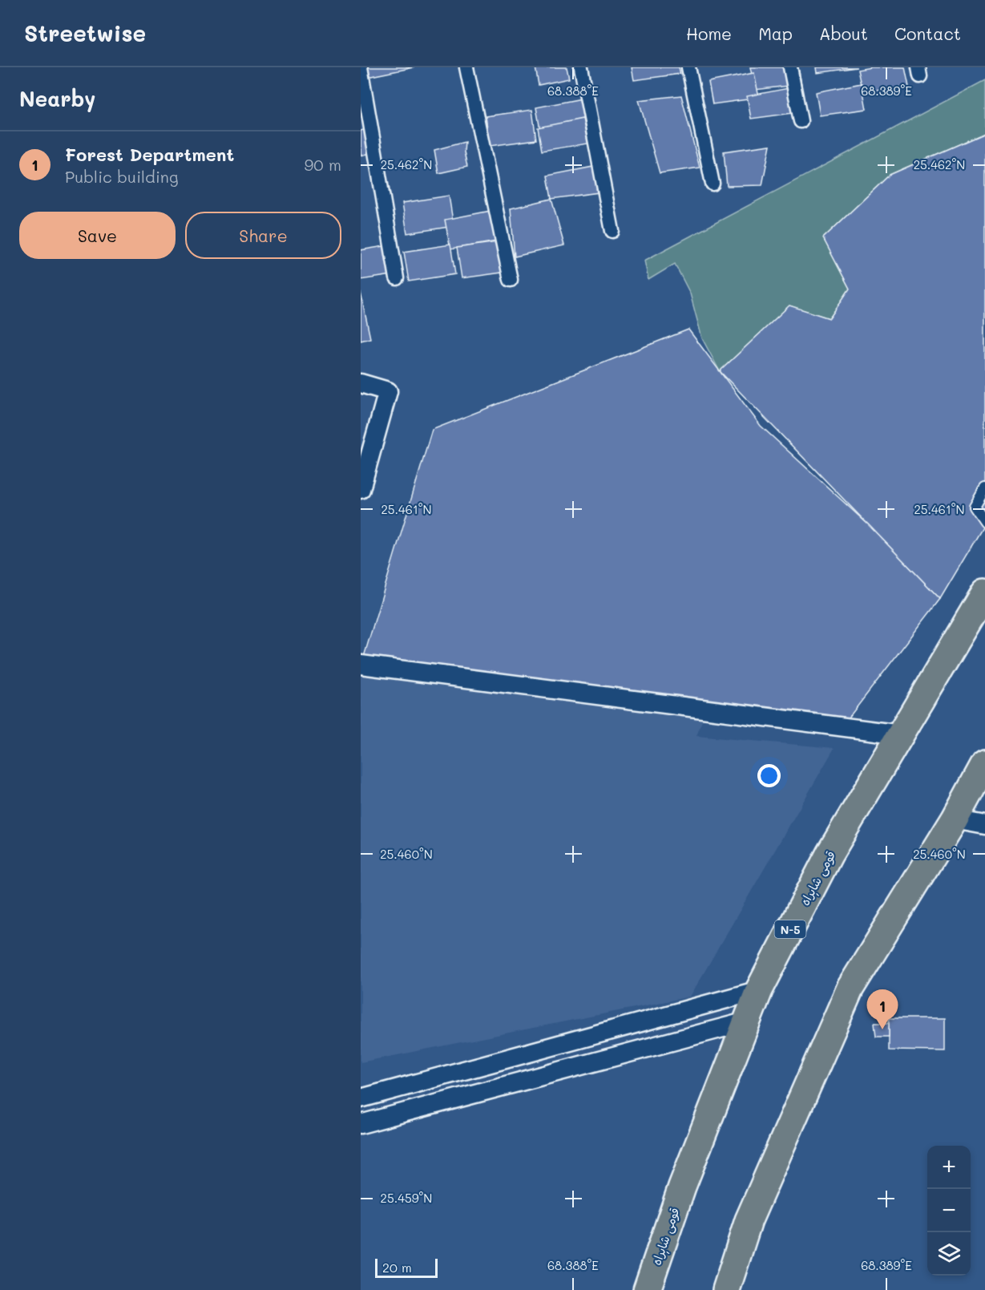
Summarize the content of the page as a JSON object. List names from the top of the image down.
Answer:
{
  "streets": {
    "highway": ["قومی شاہراہ", "N-5"]
  },
  "scale_bar": "20 m",
  "page": {
    "header": "Streetwise",
    "nav": [
      "Home",
      "Map",
      "About",
      "Contact"
    ],
    "heading": "Nearby",
    "list": [
      {
        "mark": "1",
        "name": "Forest Department",
        "note": "Public building",
        "value": "90 m"
      }
    ],
    "buttons": ["Save", "Share"],
    "pins": "1",
    "map_buttons": ["+", "−"],
    "scale": "20 m"
  },
  "coordinates": [
    "68.388°E",
    "68.389°E",
    "25.462°N",
    "25.461°N",
    "25.460°N",
    "25.459°N"
  ]
}
